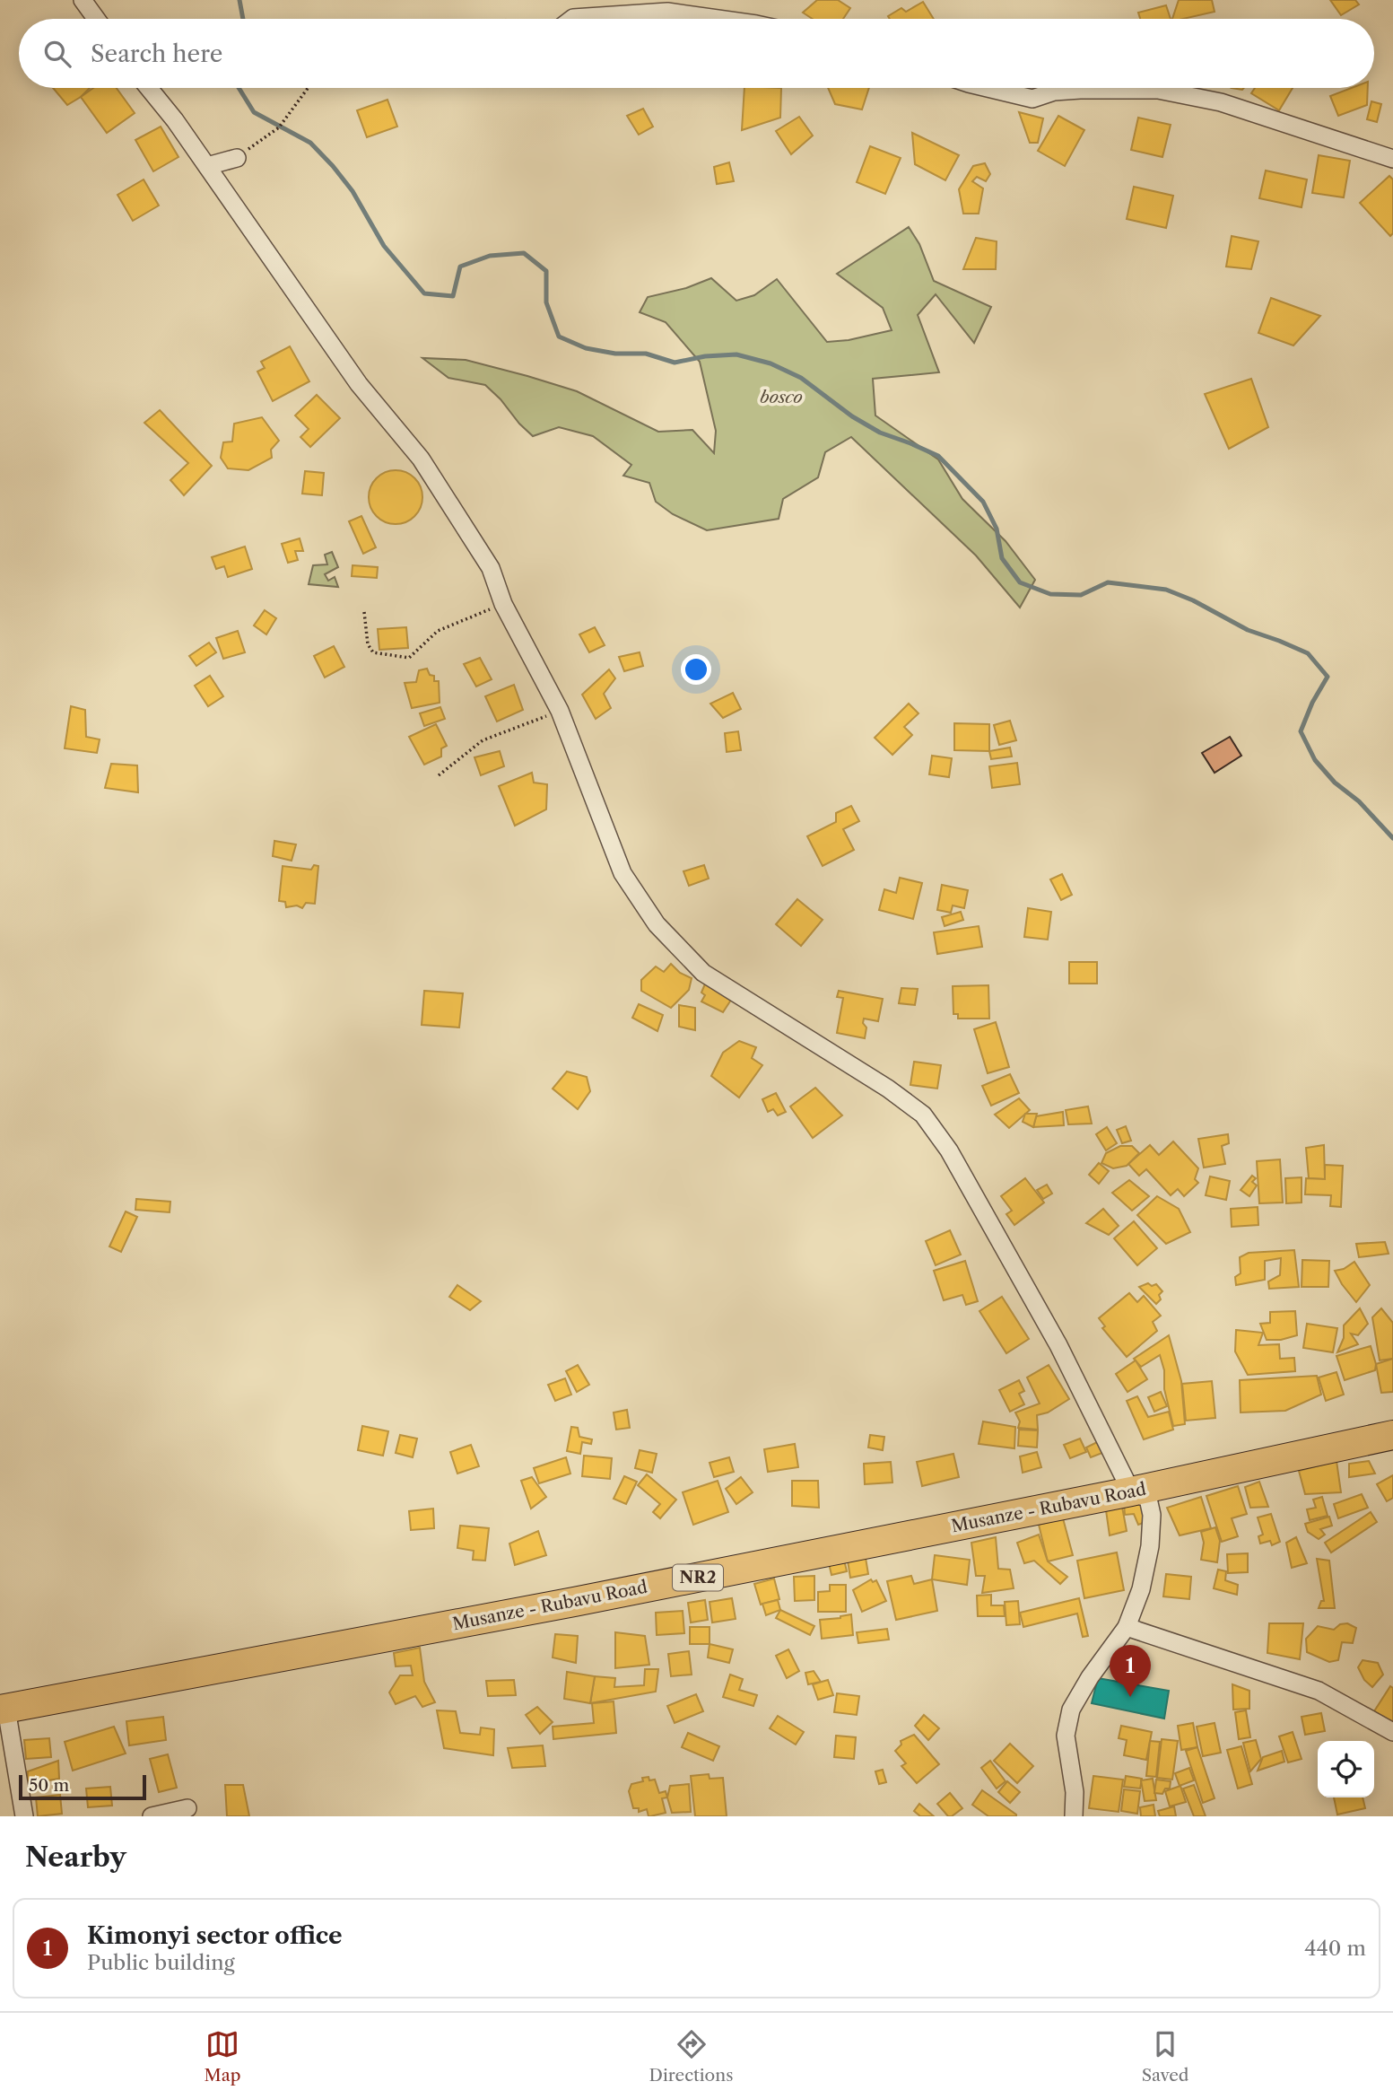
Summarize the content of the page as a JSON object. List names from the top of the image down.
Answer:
{
  "streets": {
    "highway": ["Musanze - Rubavu Road", "NR2"]
  },
  "parks": ["bosco"],
  "scale_bar": "50 m",
  "page": {
    "search": "Search here",
    "pins": "1",
    "scale": "50 m",
    "heading": "Nearby",
    "list": [
      {
        "mark": "1",
        "name": "Kimonyi sector office",
        "note": "Public building",
        "value": "440 m"
      }
    ],
    "nav": ["Map", "Directions", "Saved"]
  }
}
